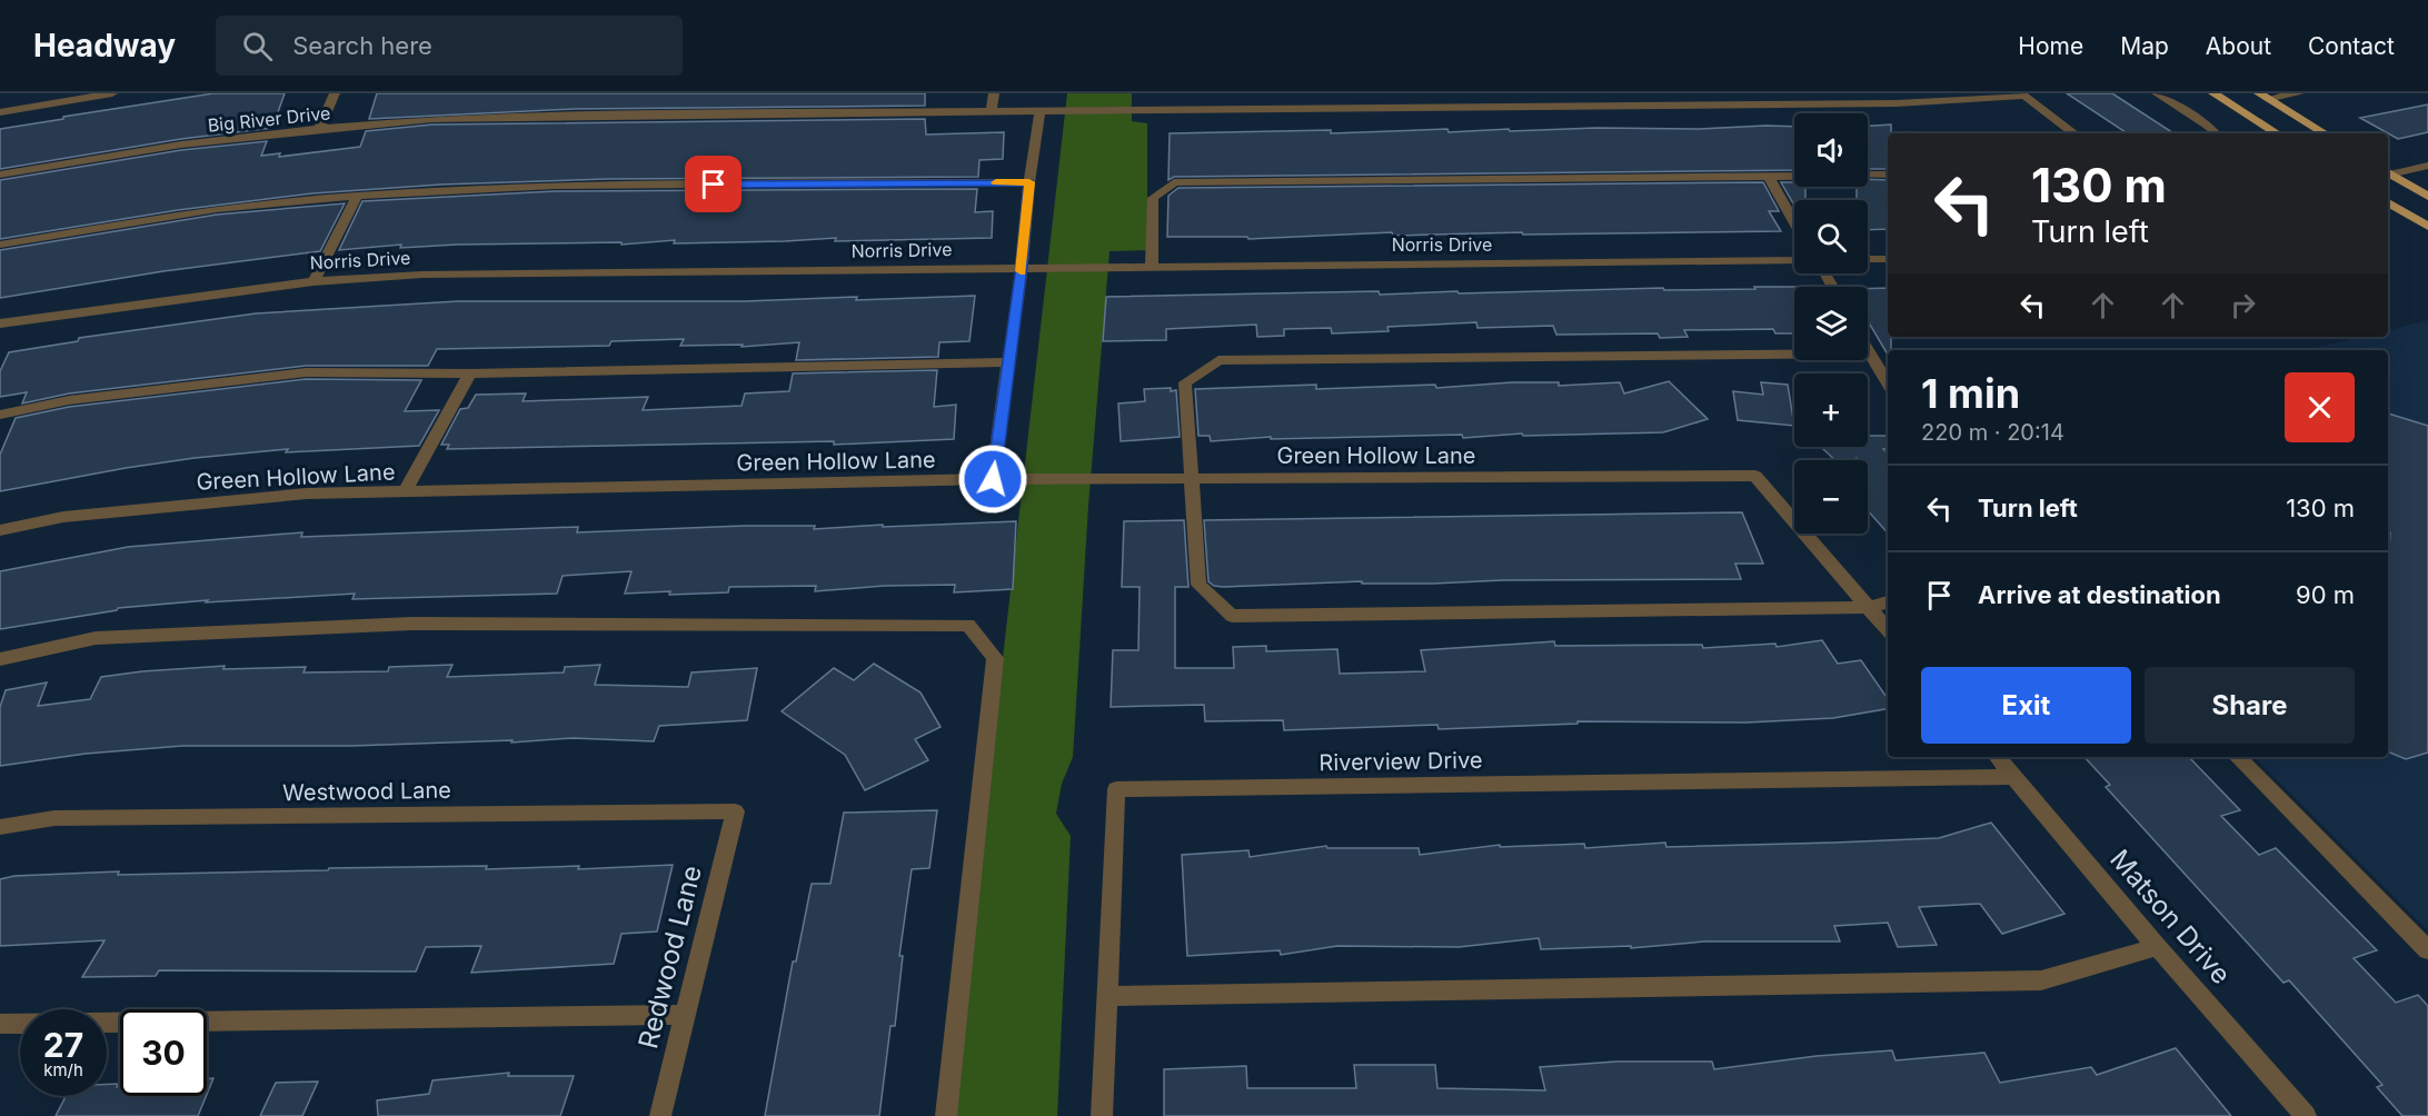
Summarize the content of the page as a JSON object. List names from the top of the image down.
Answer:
{
  "streets": {
    "street": [
      "Big River Drive",
      "Norris Drive",
      "Green Hollow Lane",
      "Riverview Drive",
      "Westwood Lane",
      "Matson Drive",
      "Redwood Lane"
    ]
  },
  "crossings": [
    ["Riverview Drive", "Matson Drive"],
    ["Westwood Lane", "Redwood Lane"]
  ],
  "page": {
    "header": "Headway",
    "search": "Search here",
    "nav": [
      "Home",
      "Map",
      "About",
      "Contact"
    ],
    "map_buttons": ["+", "−"],
    "turn": ["130 m", "Turn left"],
    "heading": ["1 min", "220 m · 20:14"],
    "list": [
      {
        "name": "Turn left",
        "value": "130 m"
      },
      {
        "name": "Arrive at destination",
        "value": "90 m"
      }
    ],
    "buttons": ["Exit", "Share"],
    "speed": "27 km/h",
    "limit": "30"
  }
}
